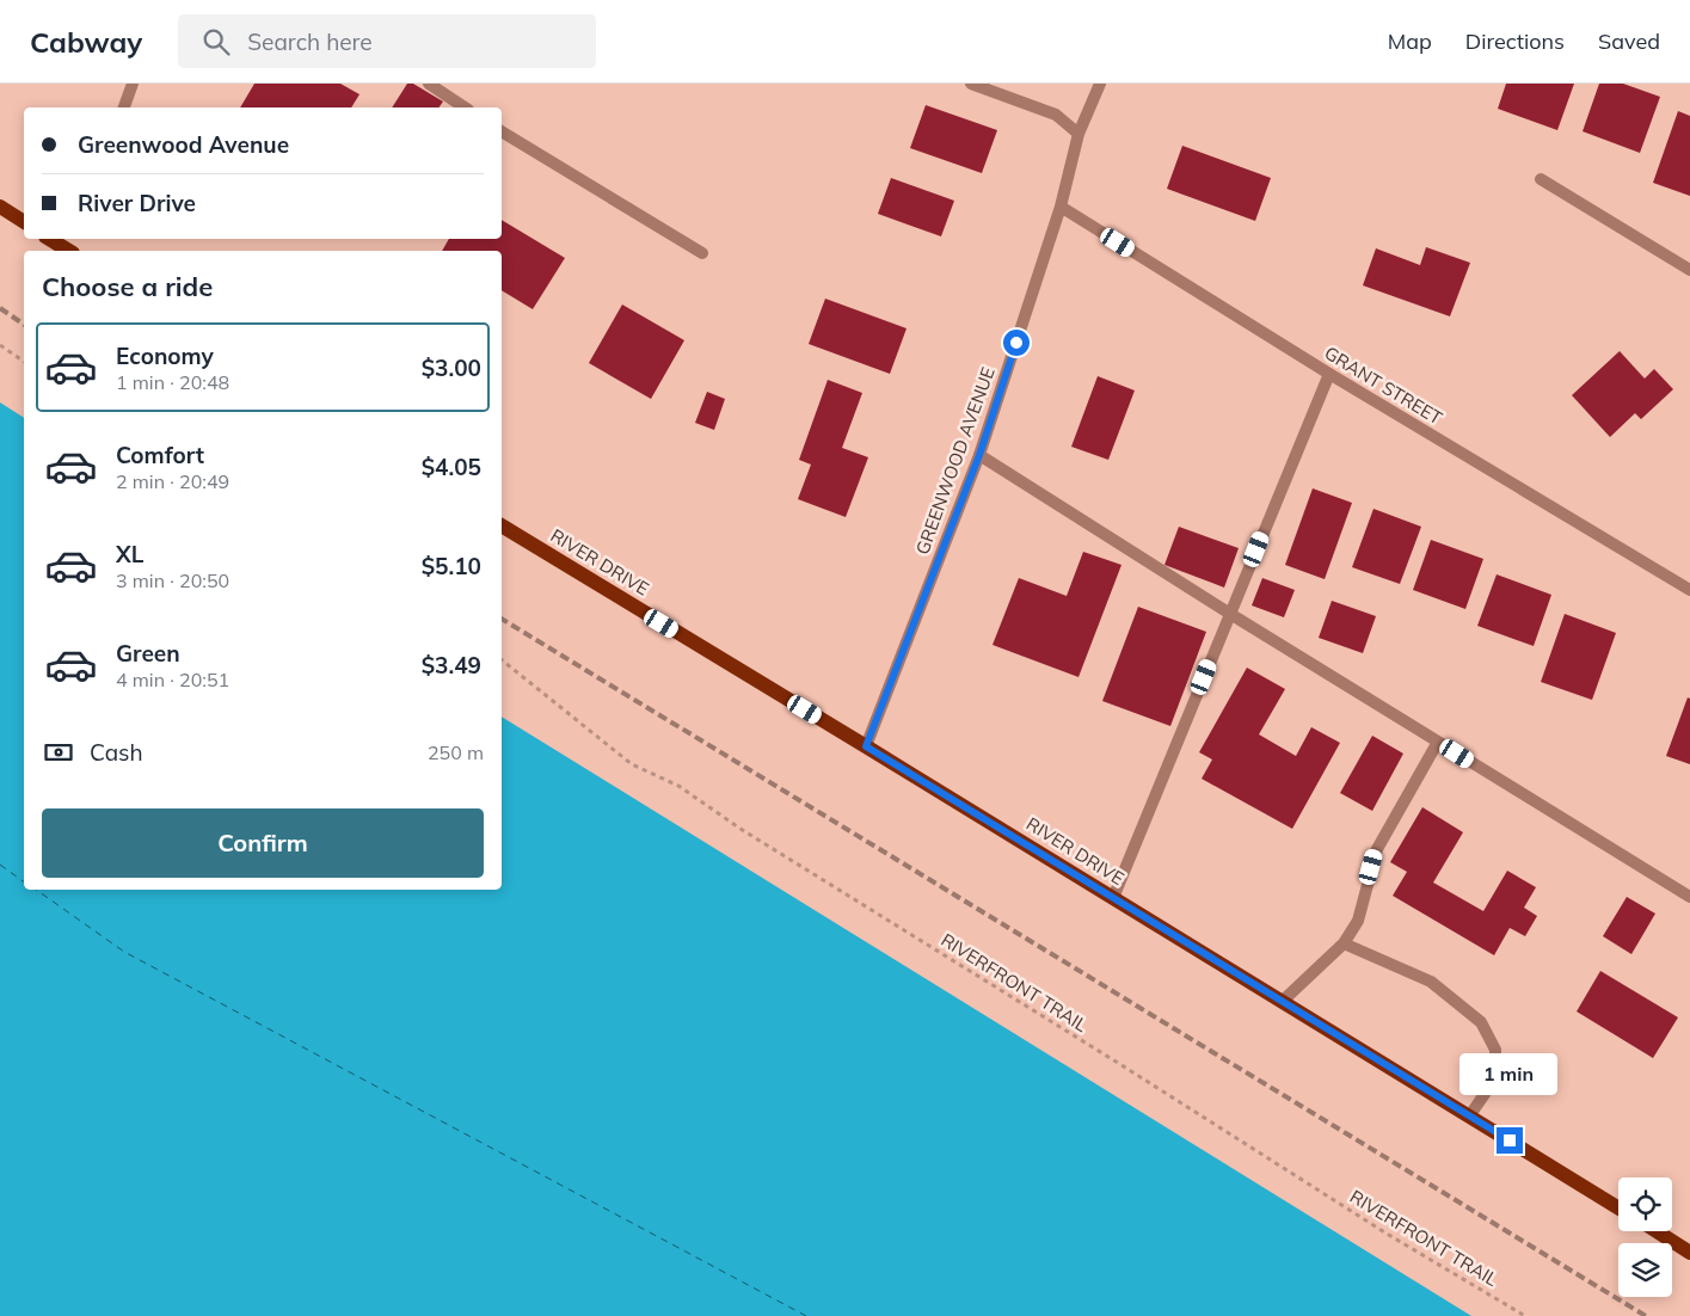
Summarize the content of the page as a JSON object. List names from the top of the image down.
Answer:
{
  "streets": {
    "main road": ["RIVER DRIVE"],
    "street": ["GRANT STREET", "GREENWOOD AVENUE"],
    "path": ["RIVERFRONT TRAIL"]
  },
  "crossings": [
    ["GRANT STREET", "GREENWOOD AVENUE"],
    ["GREENWOOD AVENUE", "RIVER DRIVE"]
  ],
  "page": {
    "header": "Cabway",
    "search": "Search here",
    "nav": ["Map", "Directions", "Saved"],
    "banner": ["Greenwood Avenue", "River Drive"],
    "heading": "Choose a ride",
    "list": [
      {
        "name": "Economy",
        "note": "1 min · 20:48",
        "value": "$3.00"
      },
      {
        "name": "Comfort",
        "note": "2 min · 20:49",
        "value": "$4.05"
      },
      {
        "name": "XL",
        "note": "3 min · 20:50",
        "value": "$5.10"
      },
      {
        "name": "Green",
        "note": "4 min · 20:51",
        "value": "$3.49"
      }
    ],
    "pay": ["Cash", "250 m"],
    "buttons": "Confirm",
    "bubble": "1 min"
  }
}
